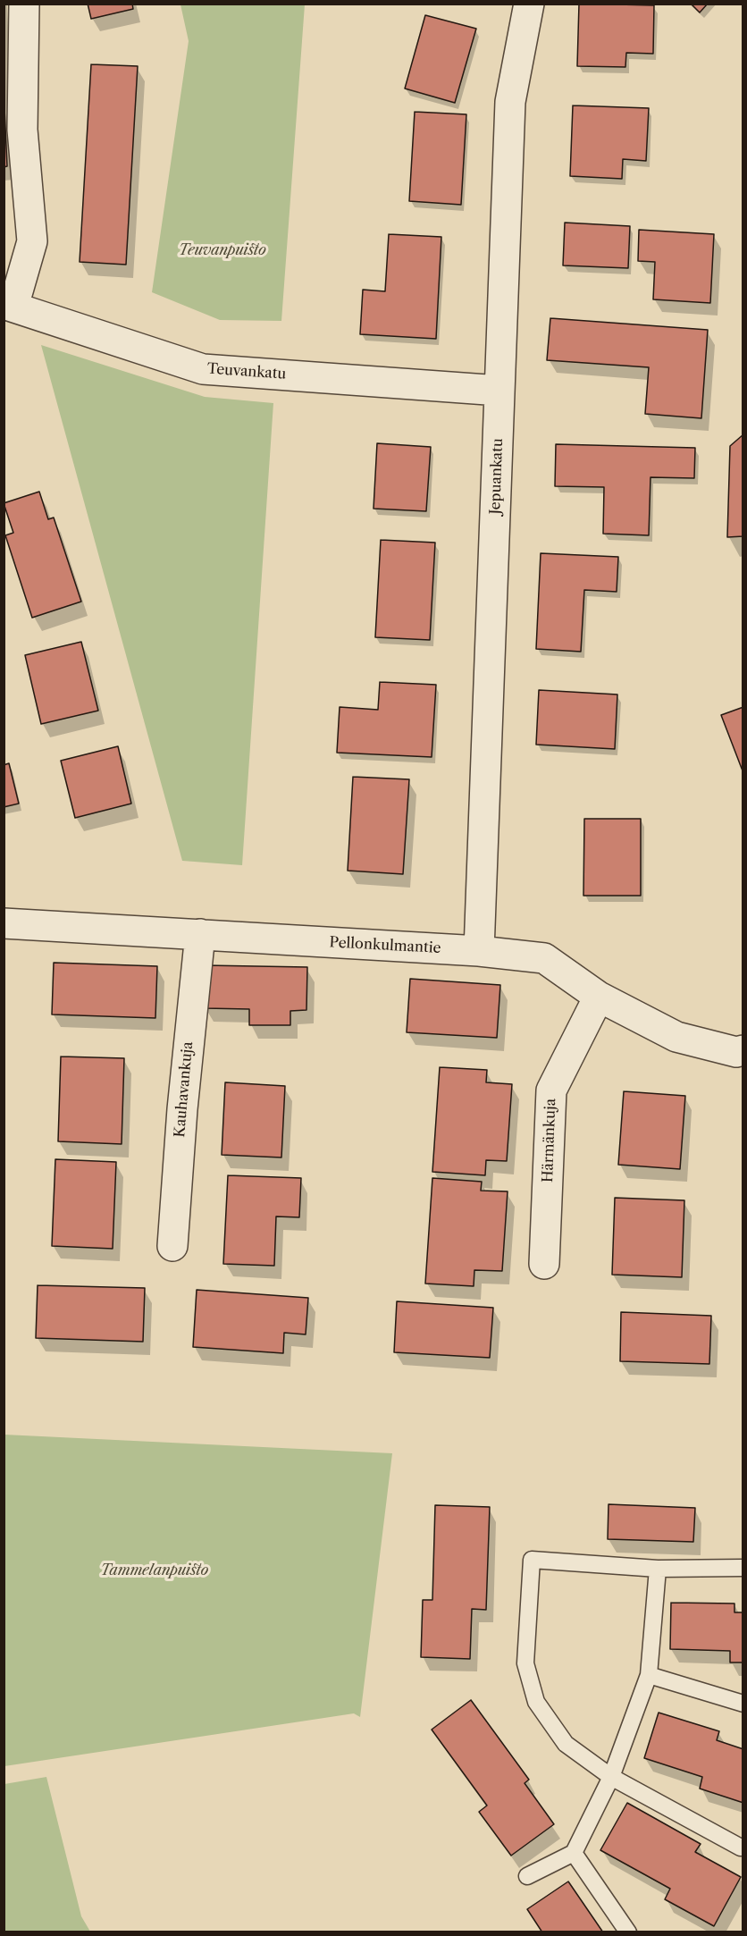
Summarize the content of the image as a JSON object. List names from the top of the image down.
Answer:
{
  "streets": {
    "street": [
      "Teuvankatu",
      "Jepuankatu",
      "Pellonkulmantie",
      "Kauhavankuja",
      "Härmänkuja"
    ]
  },
  "crossings": [
    ["Teuvankatu", "Jepuankatu"],
    ["Jepuankatu", "Pellonkulmantie"],
    ["Pellonkulmantie", "Kauhavankuja"],
    ["Pellonkulmantie", "Härmänkuja"]
  ],
  "parks": ["Teuvanpuisto", "Tammelanpuisto"]
}
